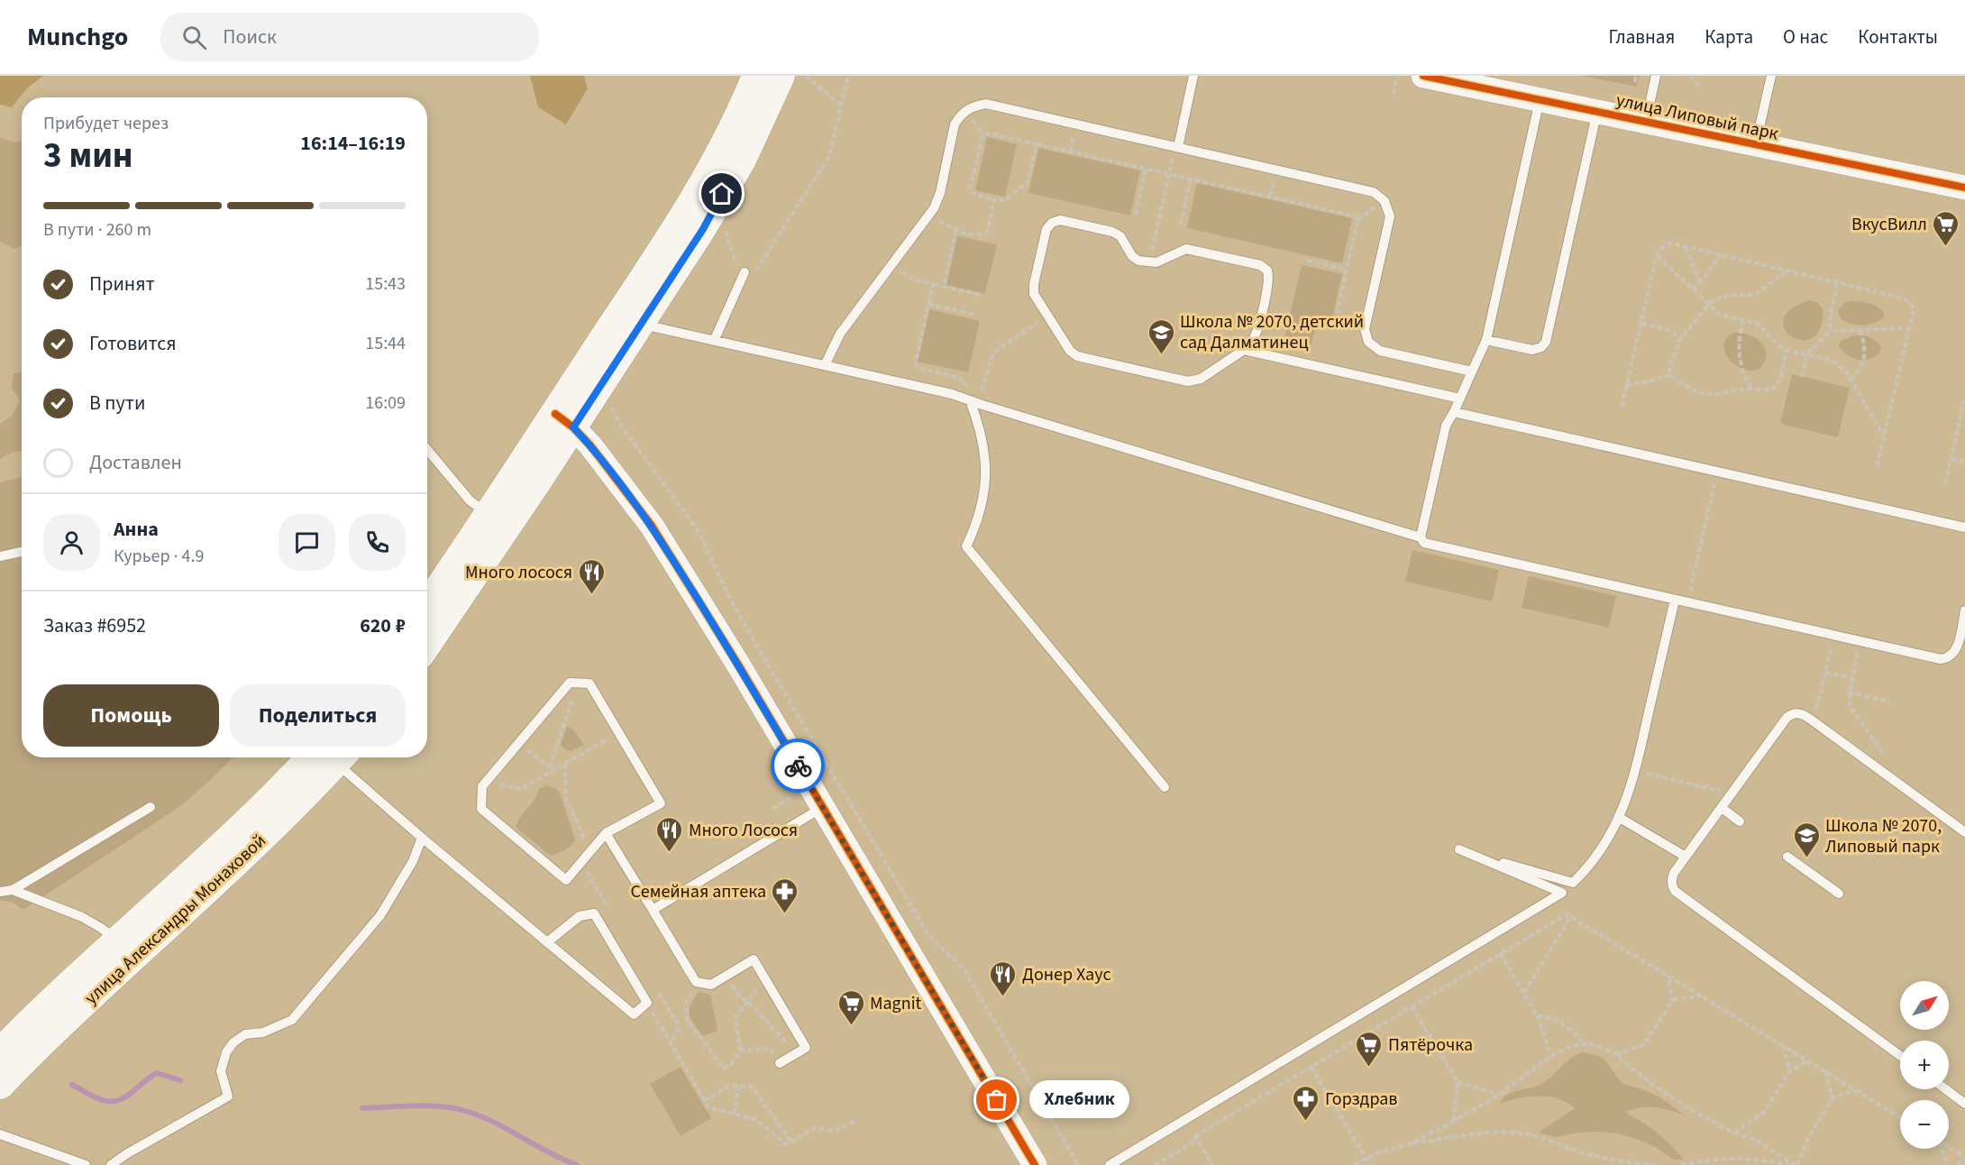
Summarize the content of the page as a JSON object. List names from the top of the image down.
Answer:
{
  "streets": {
    "main road": ["улица Александры Монаховой"],
    "street": ["улица Липовый парк"]
  },
  "places": {
    "supermarket": ["ВкусВилл", "Magnit", "Пятёрочка"],
    "school or university": ["Школа № 2070, детский сад Далматинец", "Школа № 2070, Липовый парк"],
    "restaurant": ["Много лосося", "Много Лосося", "Донер Хаус"],
    "pharmacy": ["Семейная аптека", "Горздрав"],
    "other": ["Хлебник"]
  },
  "north": "top right",
  "page": {
    "header": "Munchgo",
    "search": "Поиск",
    "nav": [
      "Главная",
      "Карта",
      "О нас",
      "Контакты"
    ],
    "heading": ["3 мин", "Прибудет через", "16:14–16:19"],
    "panel": [
      "Анна",
      "Курьер · 4.9",
      "Заказ #6952",
      "620 ₽"
    ],
    "bar": "В пути · 260 m",
    "list": [
      ["Принят", "15:43"],
      ["Готовится", "15:44"],
      ["В пути", "16:09"],
      "Доставлен"
    ],
    "buttons": ["Помощь", "Поделиться"],
    "map_buttons": ["+", "−"],
    "bubble": "Хлебник"
  }
}
